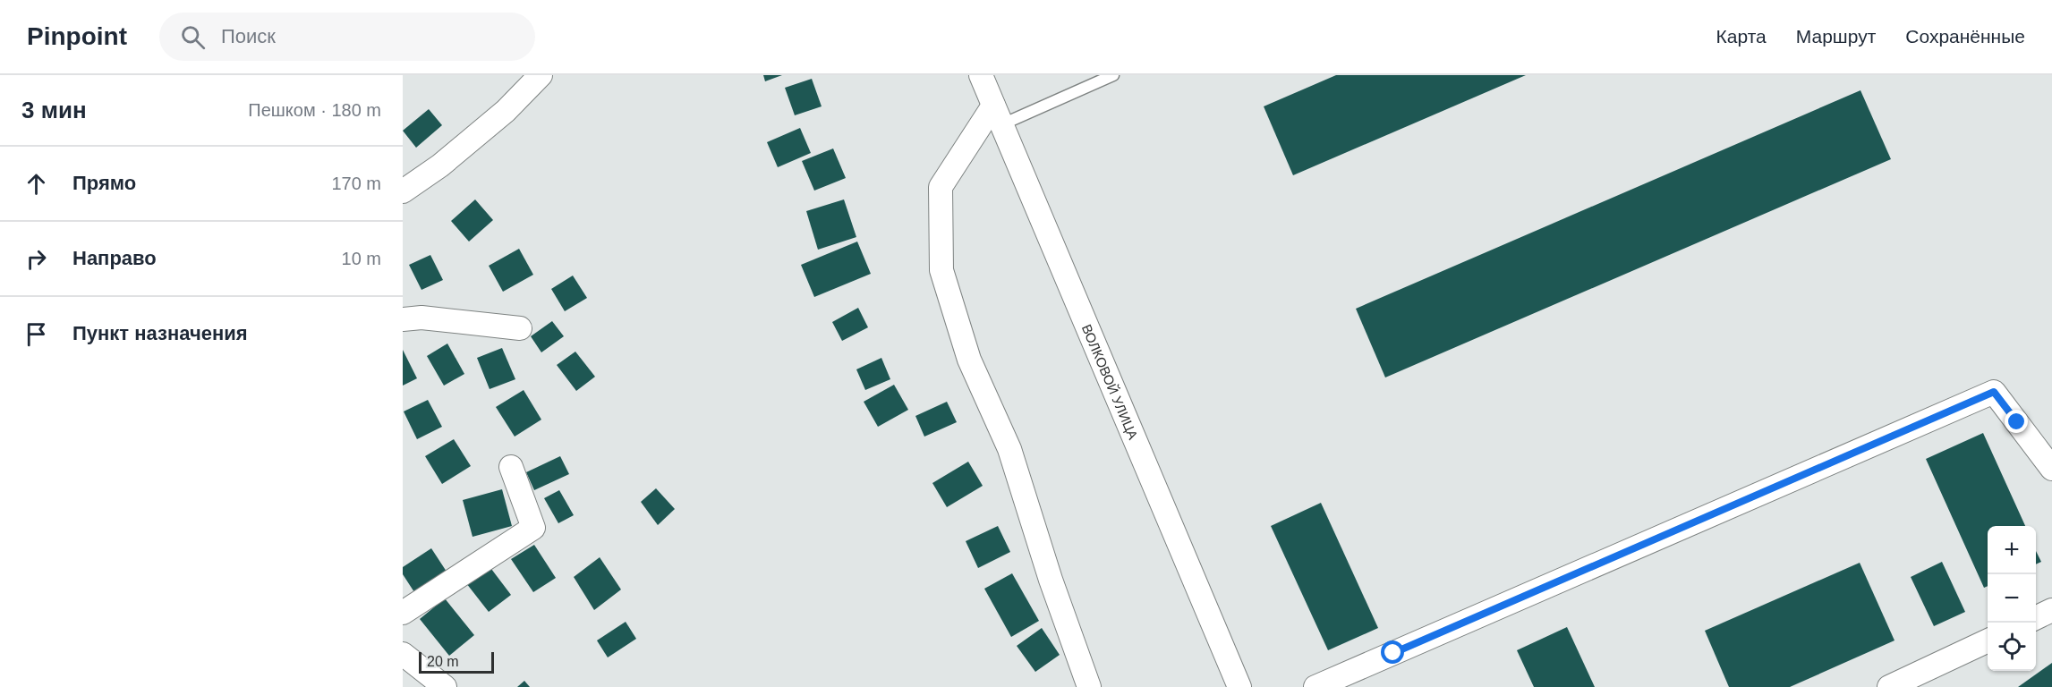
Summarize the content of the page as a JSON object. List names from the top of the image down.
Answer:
{
  "streets": {
    "street": ["ВОЛКОВОЙ УЛИЦА"]
  },
  "scale_bar": "20 m",
  "page": {
    "header": "Pinpoint",
    "search": "Поиск",
    "nav": ["Карта", "Маршрут", "Сохранённые"],
    "heading": ["3 мин", "Пешком · 180 m"],
    "list": [
      ["Прямо", "170 m"],
      ["Направо", "10 m"],
      "Пункт назначения"
    ],
    "map_buttons": ["+", "−"],
    "scale": "20 m"
  }
}
